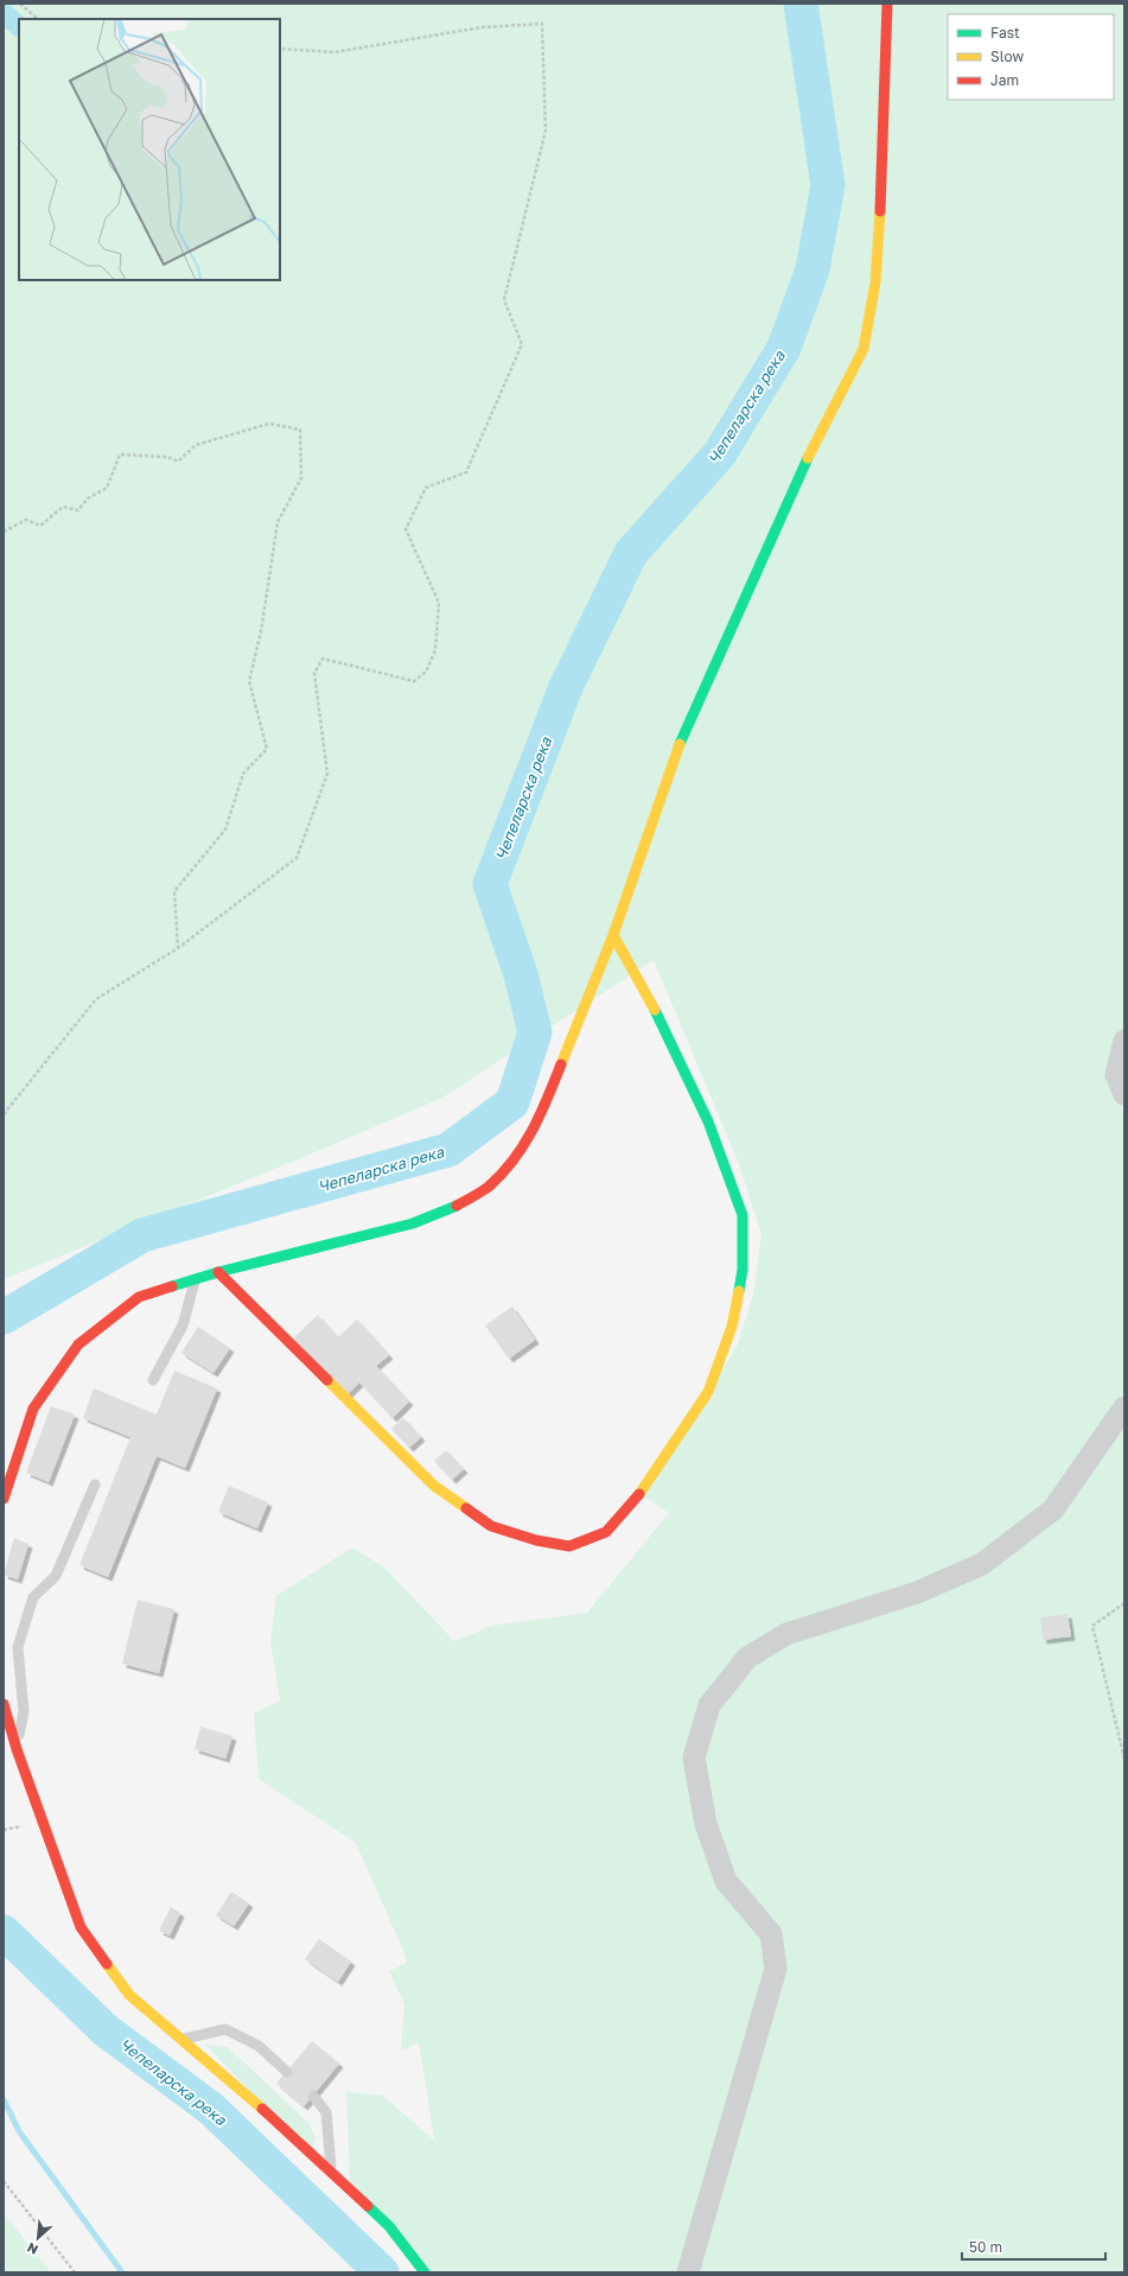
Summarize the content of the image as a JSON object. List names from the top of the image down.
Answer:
{
  "water": ["Чепеларска река"],
  "legend": ["Fast", "Slow", "Jam"],
  "scale_bar": "50 m",
  "north": "bottom left"
}
